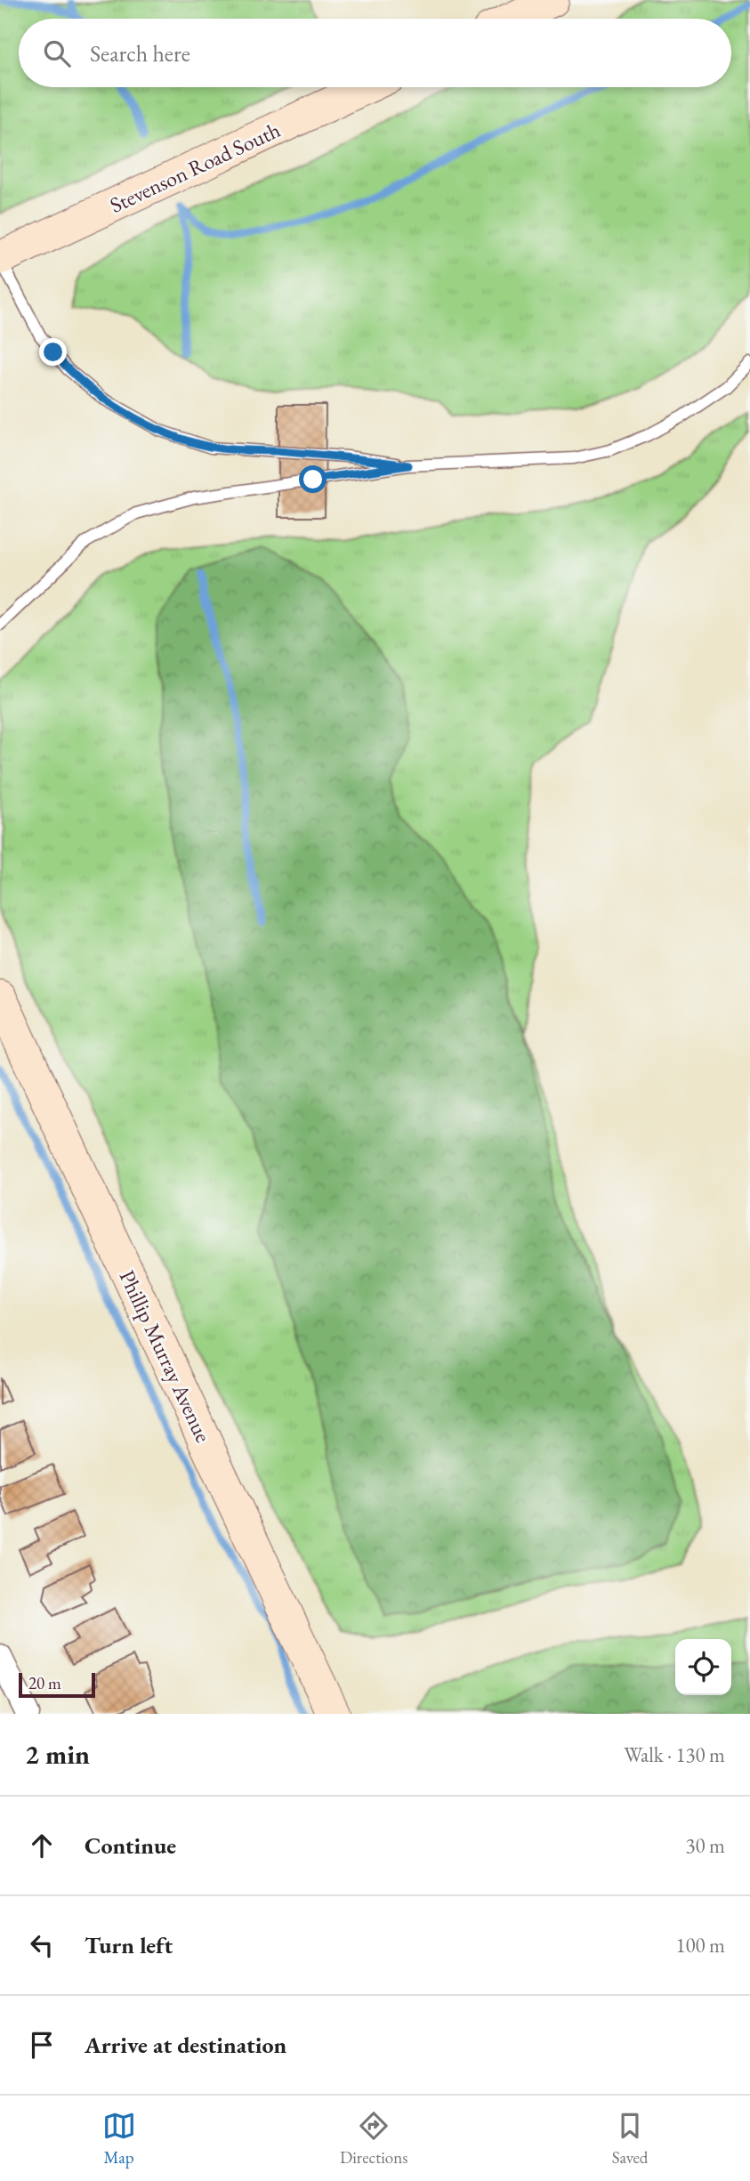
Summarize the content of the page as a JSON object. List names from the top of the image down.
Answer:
{
  "streets": {
    "main road": ["Stevenson Road South", "Phillip Murray Avenue"]
  },
  "scale_bar": "20 m",
  "page": {
    "search": "Search here",
    "scale": "20 m",
    "heading": ["2 min", "Walk · 130 m"],
    "list": [
      ["Continue", "30 m"],
      ["Turn left", "100 m"],
      "Arrive at destination"
    ],
    "nav": ["Map", "Directions", "Saved"]
  }
}
